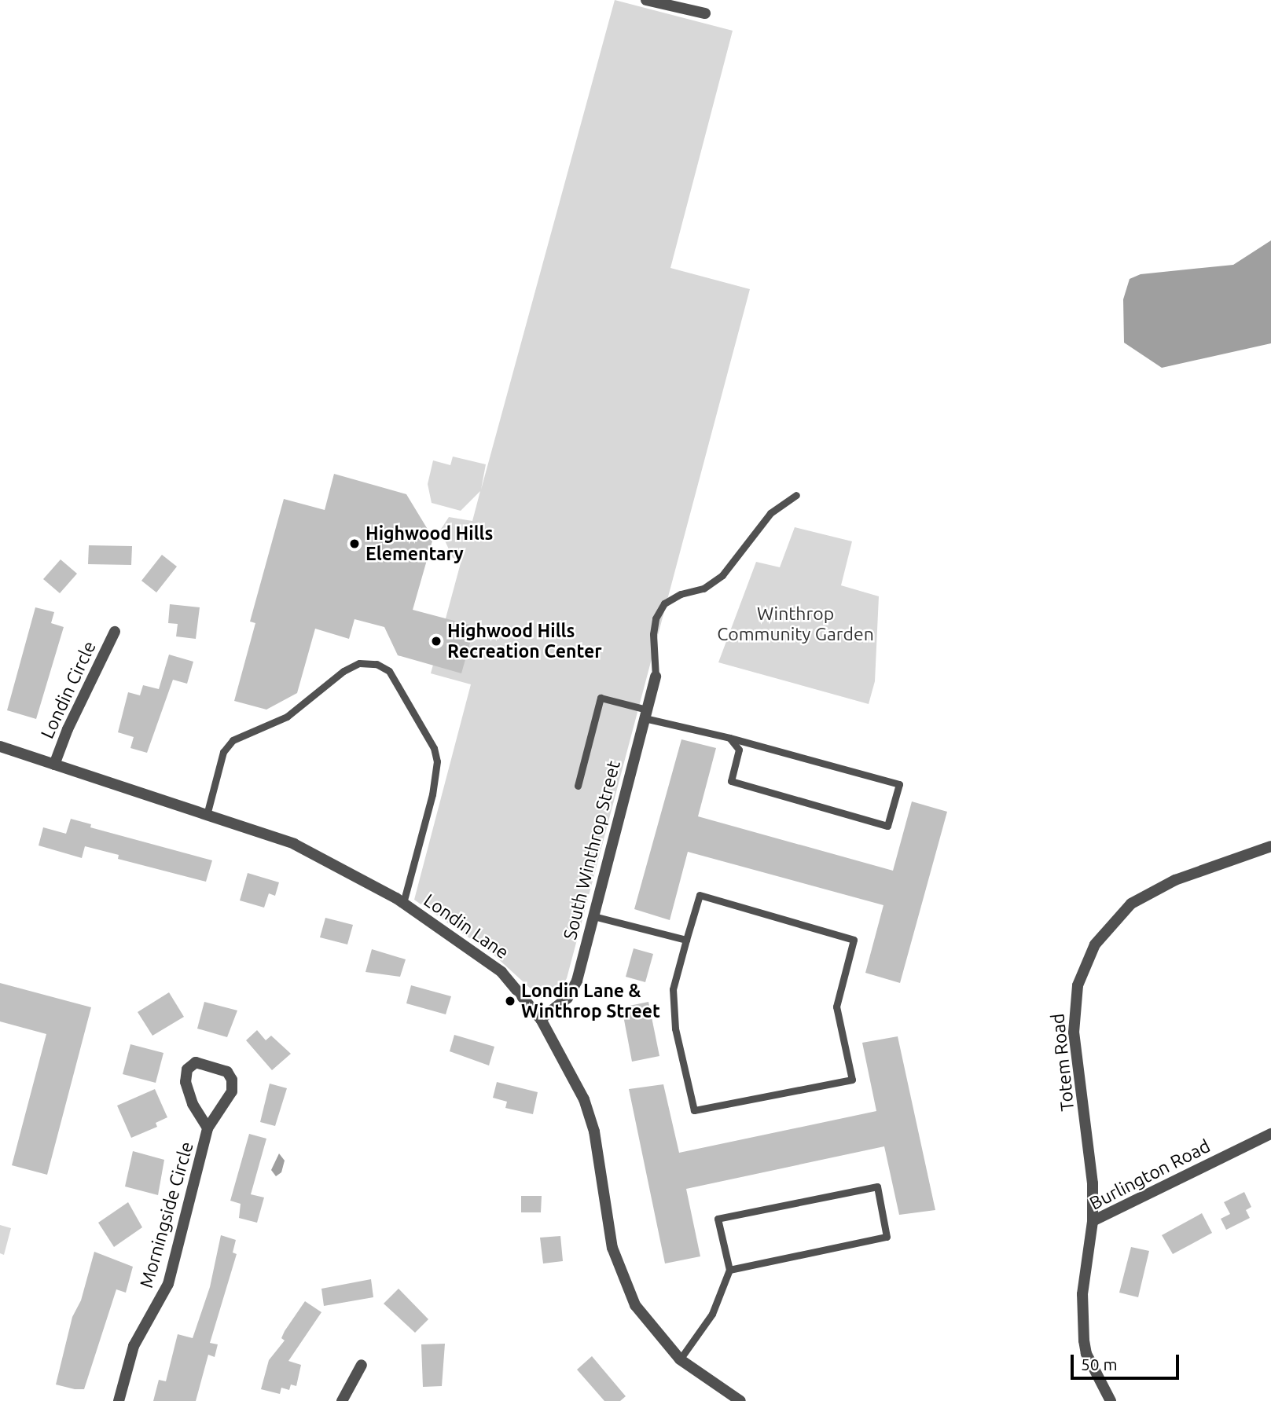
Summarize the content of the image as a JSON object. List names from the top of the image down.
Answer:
{
  "streets": {
    "street": [
      "Londin Circle",
      "South Winthrop Street",
      "Londin Lane",
      "Totem Road",
      "Burlington Road",
      "Morningside Circle"
    ]
  },
  "crossings": [
    ["Londin Circle", "Londin Lane"],
    ["South Winthrop Street", "Londin Lane"],
    ["Totem Road", "Burlington Road"]
  ],
  "parks": ["Winthrop Community Garden"],
  "places": ["Highwood Hills Elementary", "Highwood Hills Recreation Center", "Londin Lane & Winthrop Street"],
  "scale_bar": "50 m"
}
